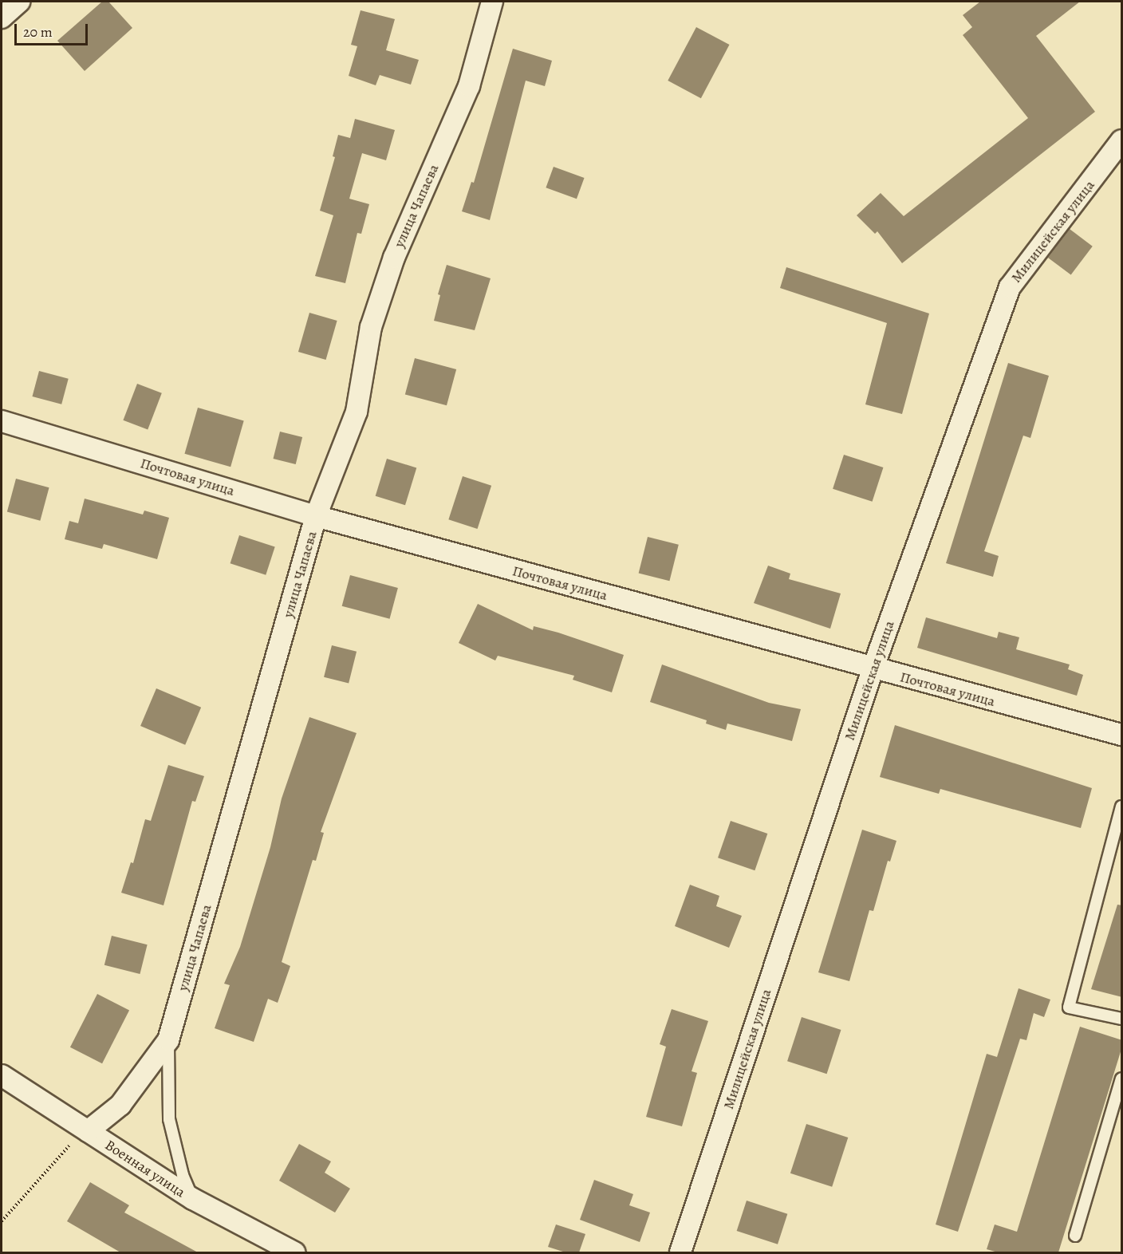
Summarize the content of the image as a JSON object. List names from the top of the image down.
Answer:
{
  "streets": {
    "street": [
      "улица Чапаева",
      "Милицейская улица",
      "Почтовая улица",
      "Военная улица"
    ]
  },
  "crossings": [
    ["улица Чапаева", "Почтовая улица"],
    ["улица Чапаева", "Военная улица"],
    ["Милицейская улица", "Почтовая улица"]
  ],
  "scale_bar": "20 m"
}
